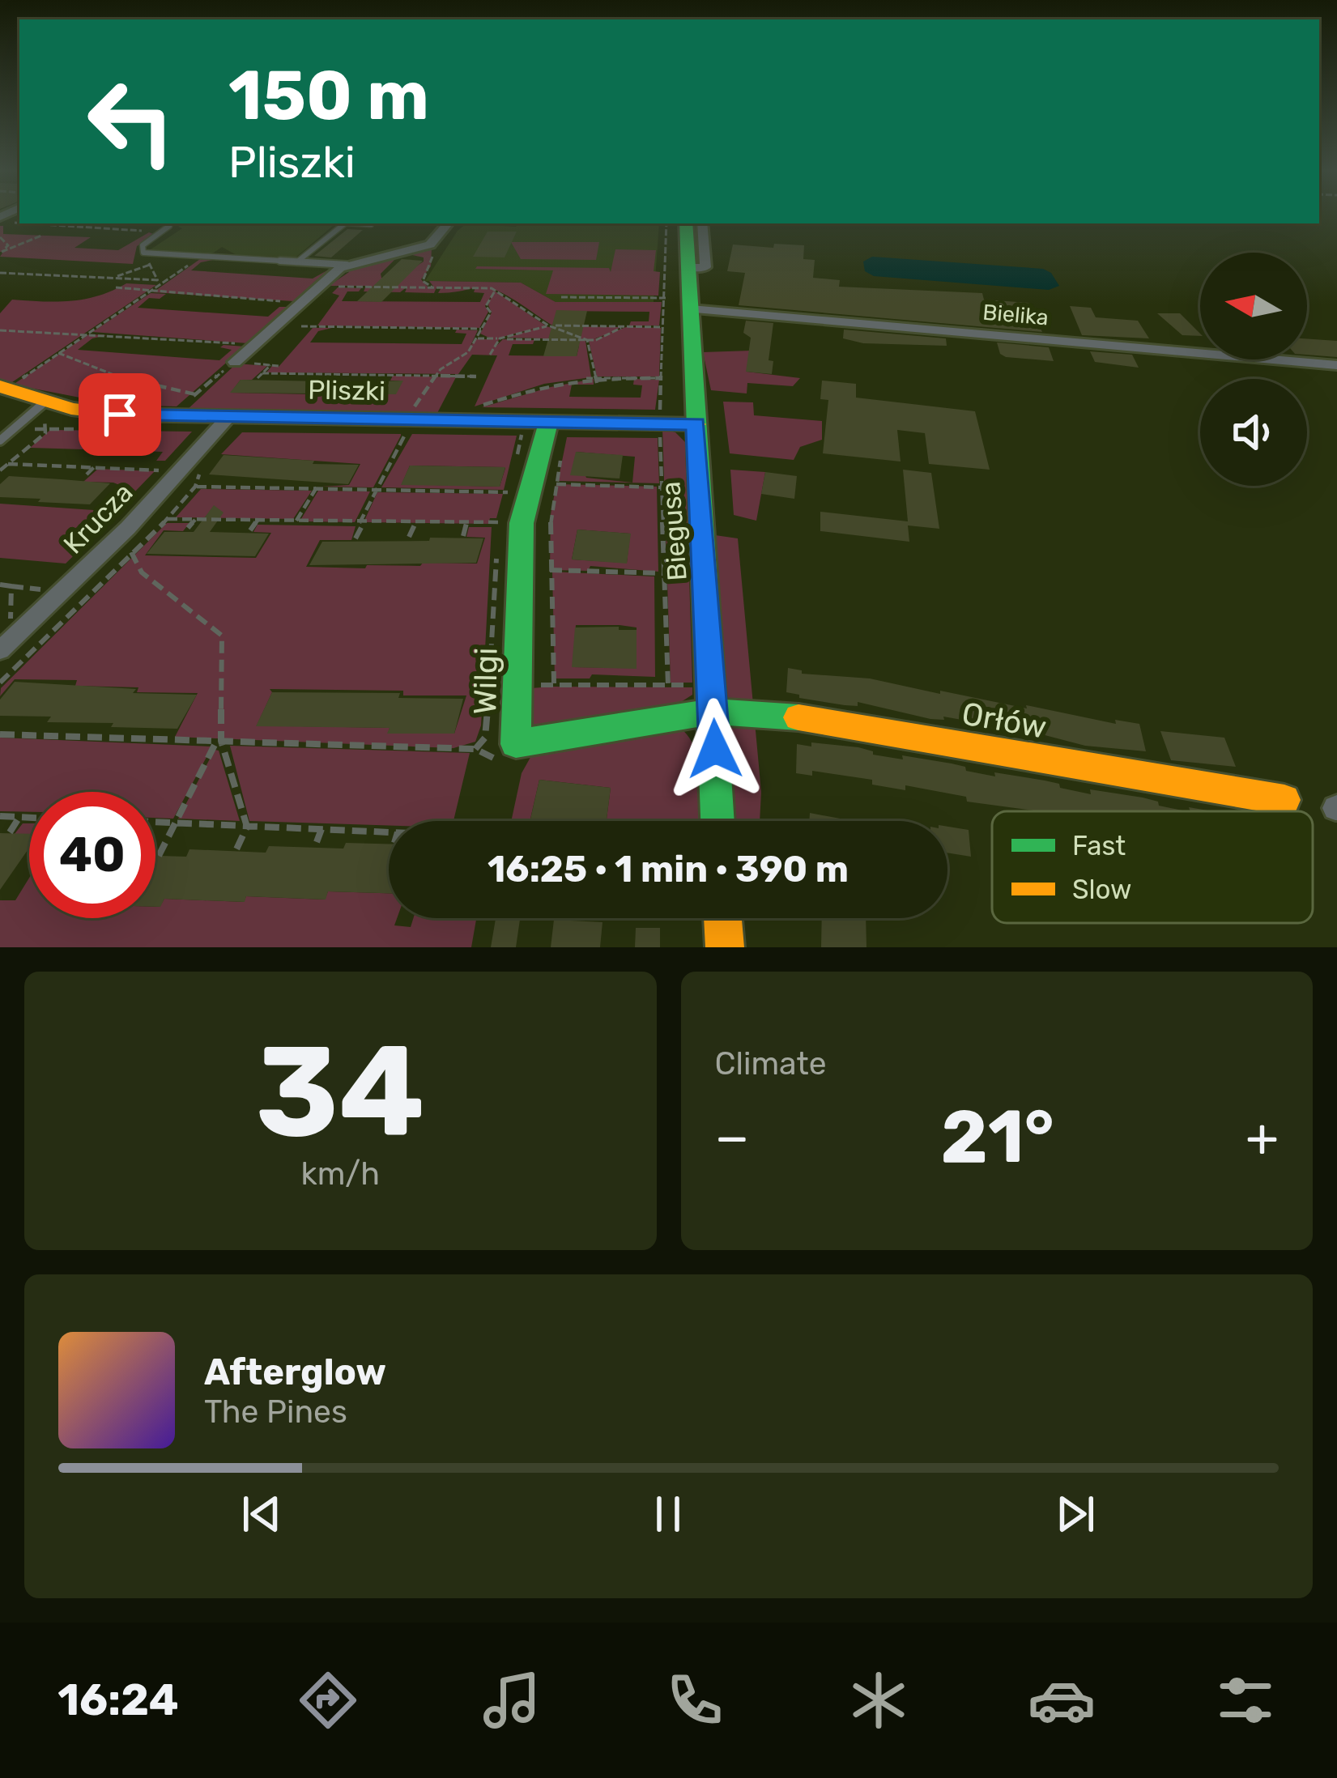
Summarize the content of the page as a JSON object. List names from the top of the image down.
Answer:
{
  "streets": {
    "street": [
      "Bielika",
      "Pliszki",
      "Krucza",
      "Biegusa",
      "Wilgi",
      "Orłów"
    ]
  },
  "crossings": [
    ["Bielika", "Biegusa"],
    ["Pliszki", "Krucza"],
    ["Pliszki", "Biegusa"],
    ["Pliszki", "Wilgi"],
    ["Biegusa", "Wilgi"],
    ["Biegusa", "Orłów"],
    ["Wilgi", "Orłów"]
  ],
  "legend": ["Fast", "Slow"],
  "north": "left",
  "page": {
    "turn": ["150 m", "Pliszki"],
    "limit": "40",
    "trip": "16:25 · 1 min · 390 m",
    "tile": [
      ["34", "km/h"],
      "Climate"
    ],
    "heat": ["−", "21°", "+"],
    "song": ["Afterglow", "The Pines"],
    "tabs": "16:24"
  }
}
